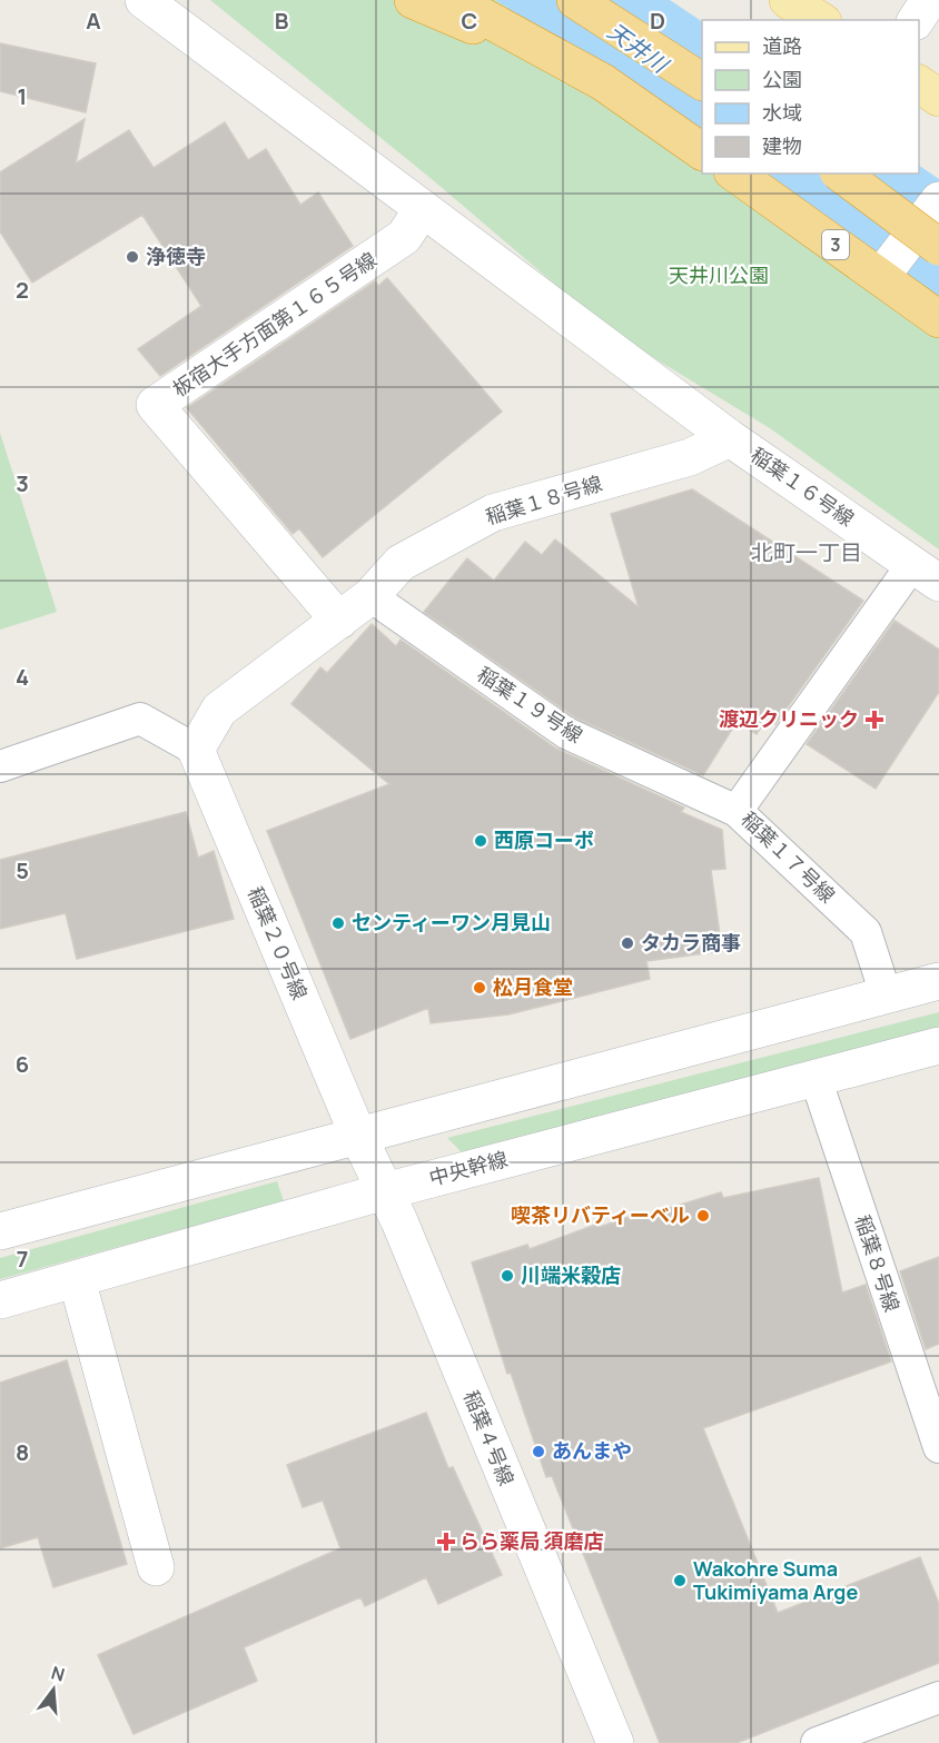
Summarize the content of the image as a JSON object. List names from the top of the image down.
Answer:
{
  "streets": {
    "highway": ["3"],
    "street": [
      "板宿大手方面第１６５号線",
      "稲葉１６号線",
      "稲葉１８号線",
      "稲葉２０号線",
      "中央幹線",
      "稲葉４号線"
    ],
    "lane": ["稲葉１９号線", "稲葉１７号線", "稲葉８号線"]
  },
  "crossings": [
    ["板宿大手方面第１６５号線", "稲葉１６号線"],
    ["板宿大手方面第１６５号線", "稲葉１８号線"],
    ["稲葉１６号線", "稲葉１８号線"],
    ["稲葉１６号線", "稲葉１７号線"],
    ["稲葉１８号線", "稲葉１９号線"],
    ["稲葉１８号線", "稲葉２０号線"],
    ["稲葉１９号線", "稲葉１７号線"],
    ["稲葉２０号線", "稲葉４号線"],
    ["中央幹線", "稲葉８号線"],
    ["中央幹線", "稲葉４号線"]
  ],
  "districts": ["北町一丁目"],
  "water": ["天井川"],
  "parks": ["天井川公園"],
  "places": {
    "other": [
      "浄徳寺",
      "西原コーポ",
      "センティーワン月見山",
      "タカラ商事",
      "松月食堂",
      "喫茶リバティーベル",
      "川端米穀店",
      "あんまや",
      "Wakohre Suma Tukimiyama Arge"
    ],
    "health": ["渡辺クリニック", "らら薬局 須磨店"]
  },
  "legend": [
    "道路",
    "公園",
    "水域",
    "建物"
  ],
  "north": "top",
  "grid": {
    "columns": [
      "A",
      "B",
      "C",
      "D"
    ],
    "rows": [
      "1",
      "2",
      "3",
      "4",
      "5",
      "6",
      "7",
      "8"
    ]
  }
}
